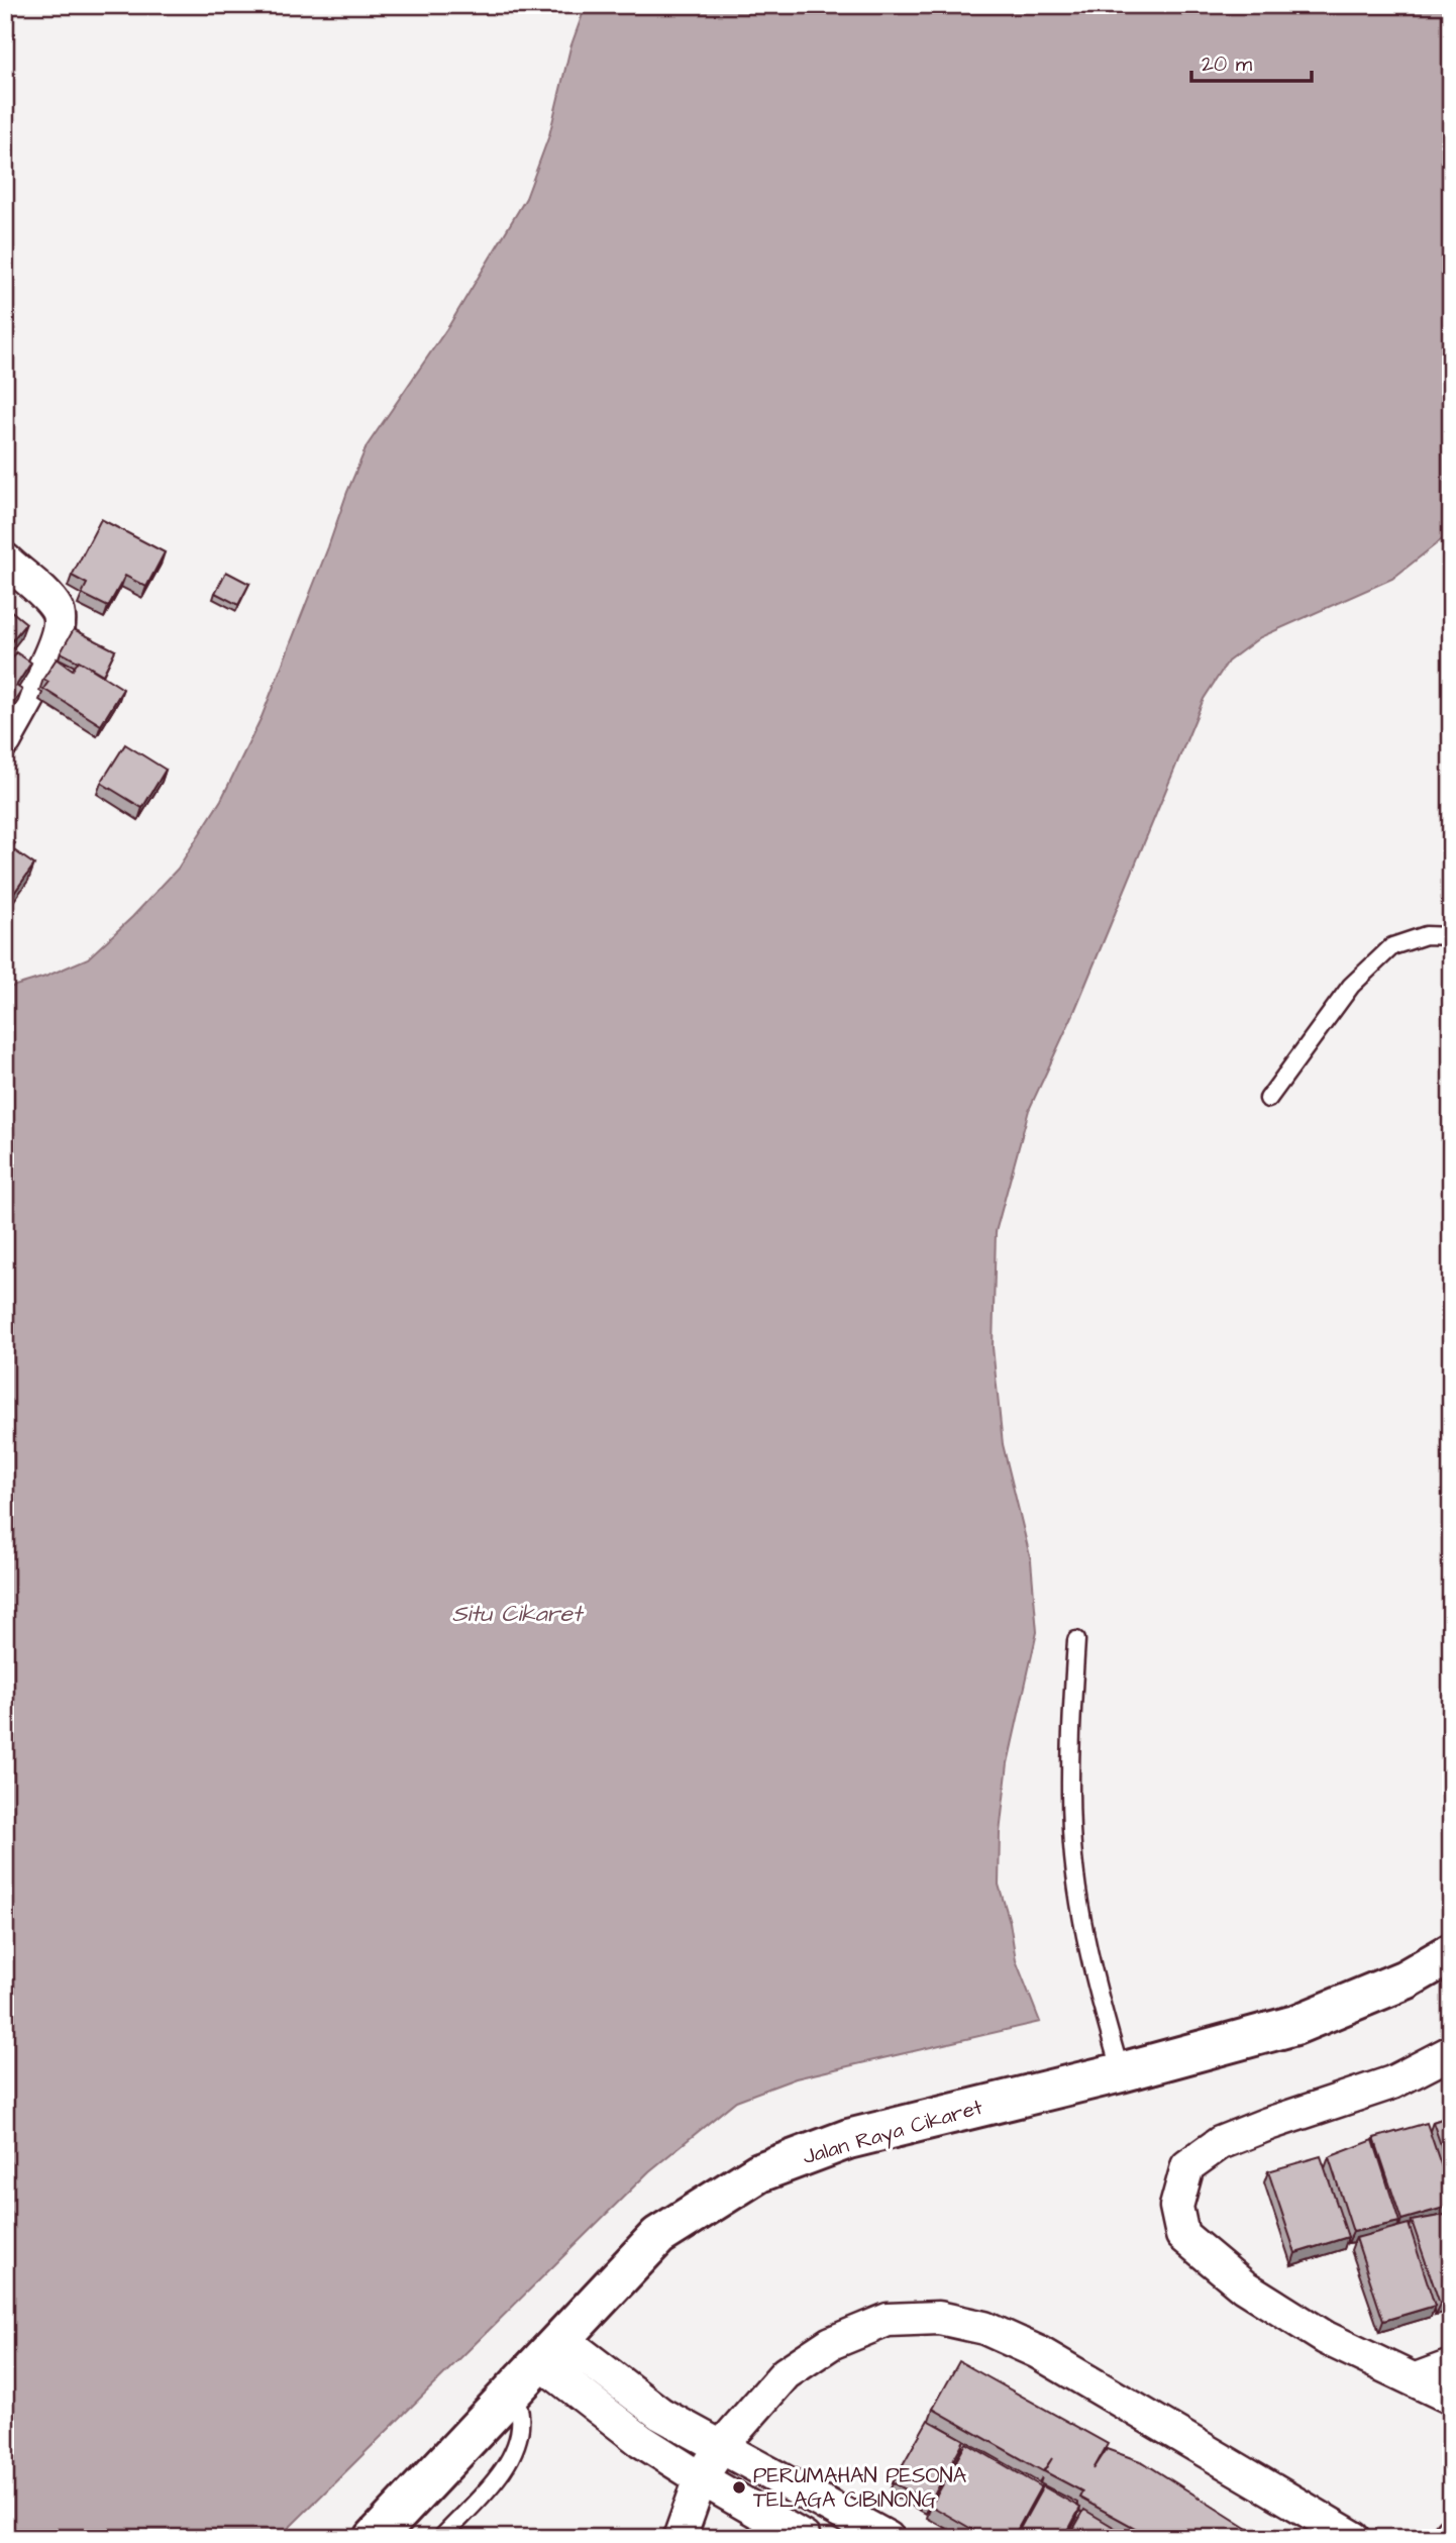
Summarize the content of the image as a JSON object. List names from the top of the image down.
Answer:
{
  "streets": {
    "main road": ["Jalan Raya Cikaret"]
  },
  "water": ["Situ Cikaret"],
  "places": ["PERUMAHAN PESONA TELAGA CIBINONG"],
  "scale_bar": "20 m"
}
